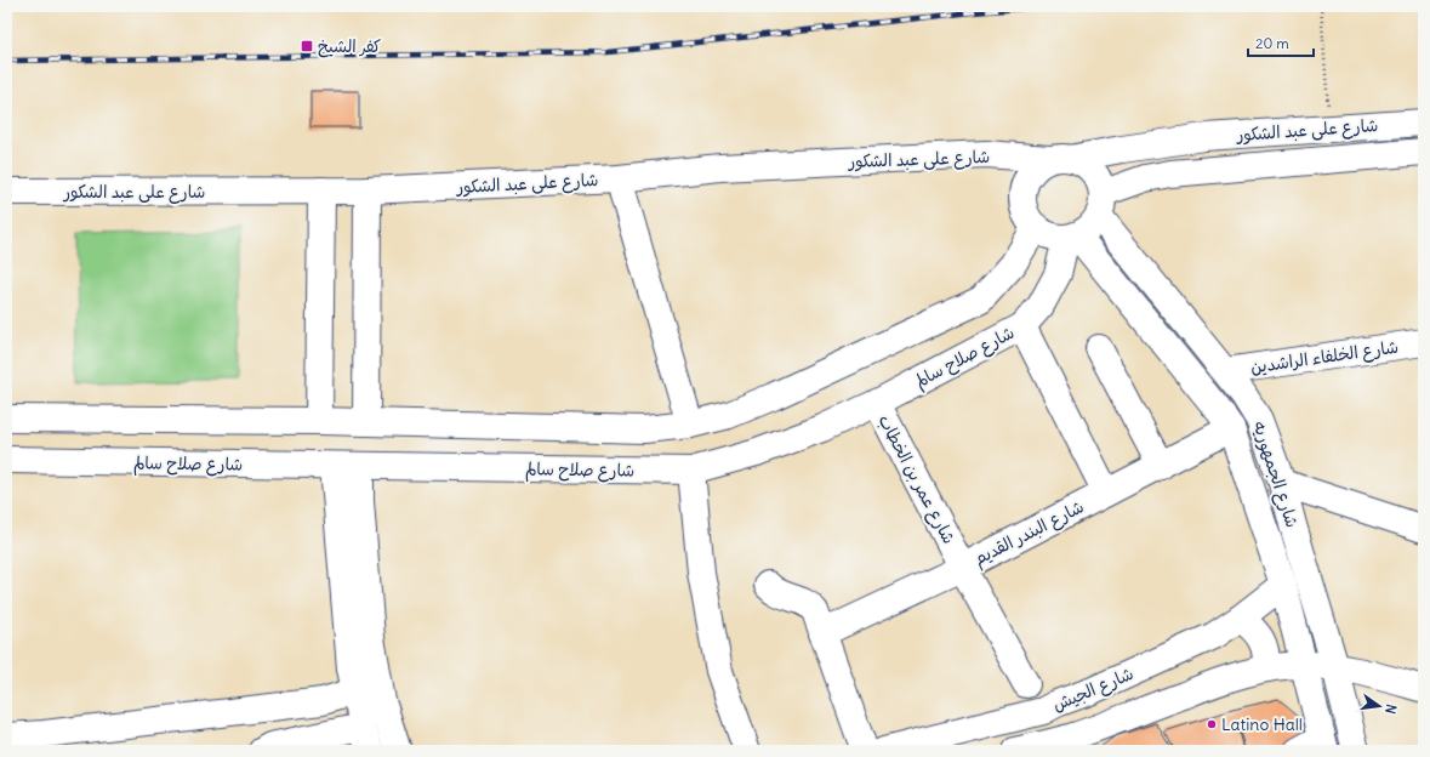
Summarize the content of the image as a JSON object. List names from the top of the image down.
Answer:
{
  "streets": {
    "street": [
      "شارع على عبد الشكور",
      "شارع صلاح سالم",
      "شارع الخلفاء الراشدين",
      "شارع الجمهوريه",
      "شارع عمر بن الخطاب",
      "شارع البندر القديم",
      "شارع الجيش"
    ]
  },
  "crossings": [
    ["شارع على عبد الشكور", "شارع صلاح سالم"],
    ["شارع على عبد الشكور", "شارع الجمهوريه"],
    ["شارع صلاح سالم", "شارع الجمهوريه"],
    ["شارع صلاح سالم", "شارع عمر بن الخطاب"],
    ["شارع الخلفاء الراشدين", "شارع الجمهوريه"],
    ["شارع الجمهوريه", "شارع البندر القديم"],
    ["شارع الجمهوريه", "شارع الجيش"],
    ["شارع عمر بن الخطاب", "شارع البندر القديم"]
  ],
  "places": {
    "transit": ["كفر الشيخ"],
    "other": ["Latino Hall"]
  },
  "scale_bar": "20 m",
  "north": "right"
}
